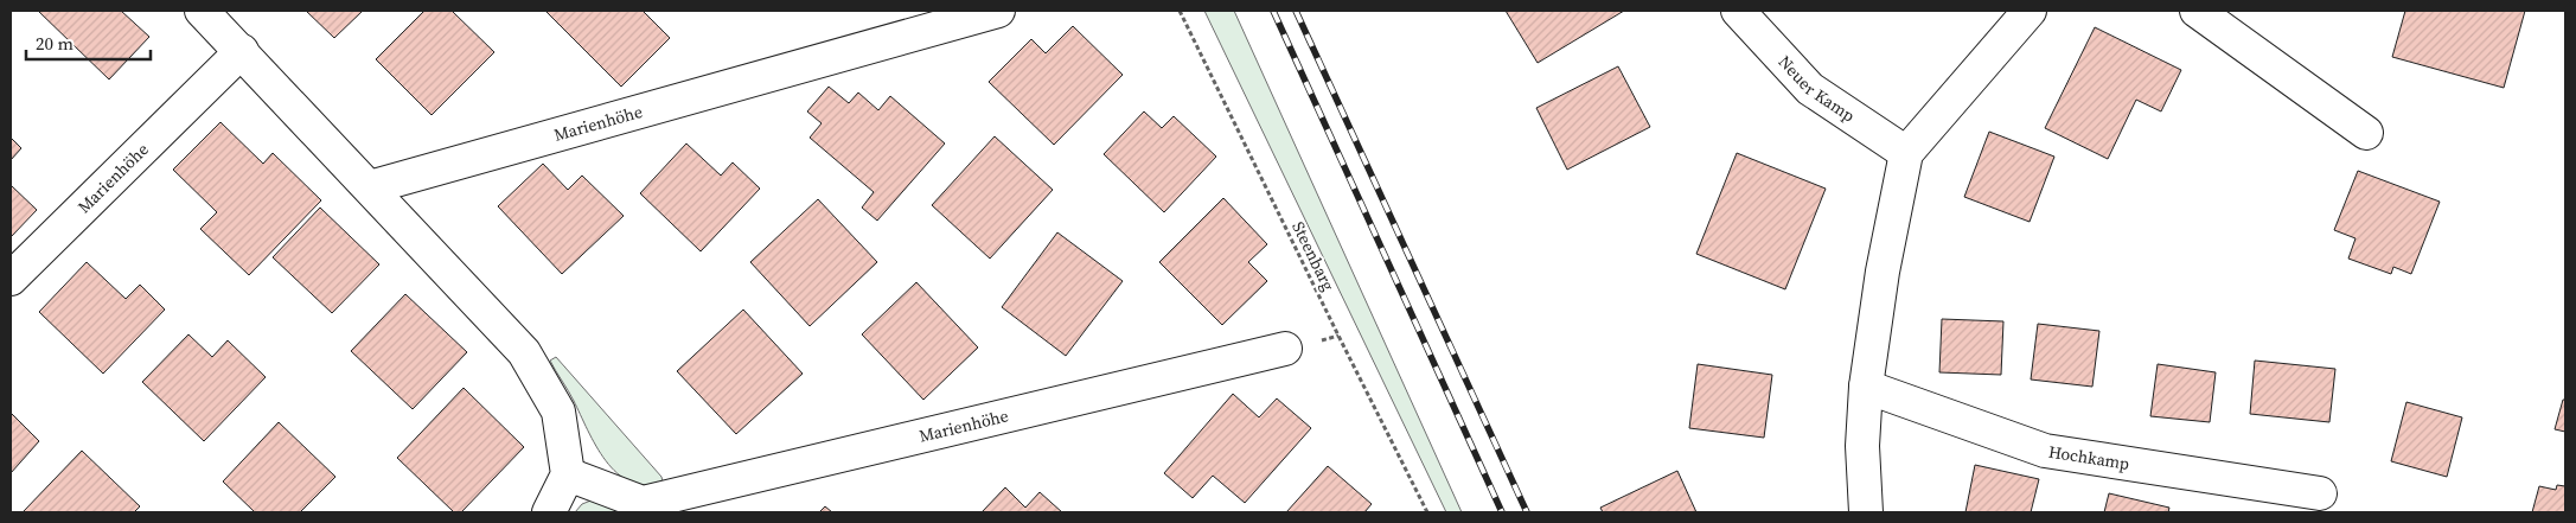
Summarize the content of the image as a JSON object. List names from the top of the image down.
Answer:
{
  "streets": {
    "street": ["Neuer Kamp", "Marienhöhe", "Hochkamp"],
    "path": ["Steenbarg"]
  },
  "scale_bar": "20 m"
}
